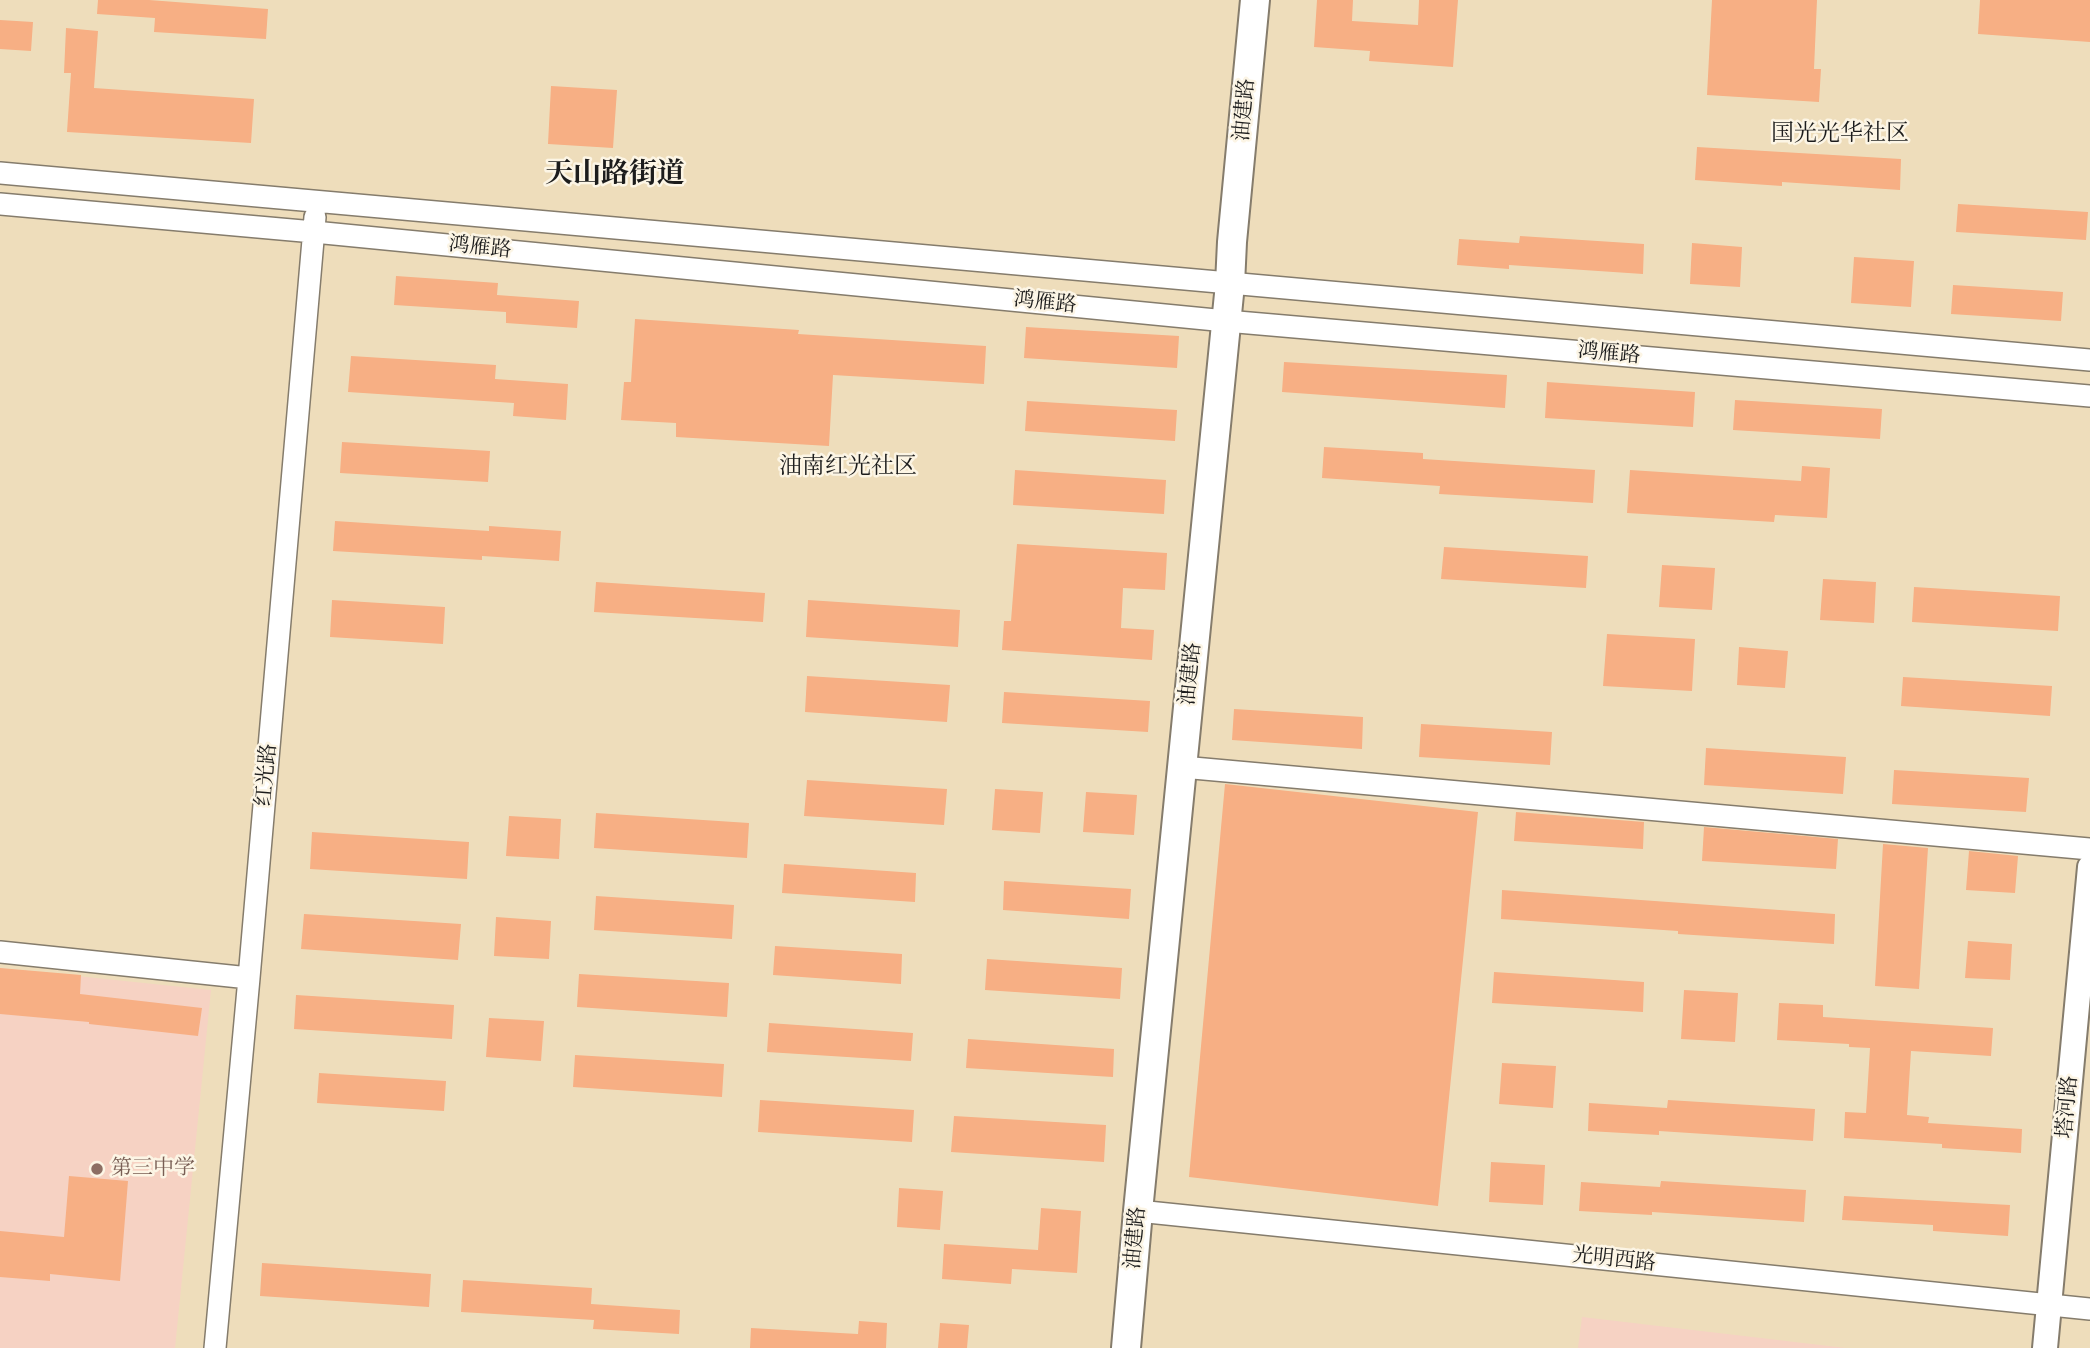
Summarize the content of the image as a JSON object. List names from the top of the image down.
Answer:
{
  "streets": {
    "main road": ["油建路"],
    "street": [
      "鸿雁路",
      "红光路",
      "塔河路",
      "光明西路"
    ]
  },
  "crossings": [
    ["油建路", "鸿雁路"],
    ["油建路", "光明西路"],
    ["鸿雁路", "红光路"],
    ["塔河路", "光明西路"]
  ],
  "districts": ["国光光华社区", "天山路街道", "油南红光社区"],
  "places": ["第三中学"]
}
